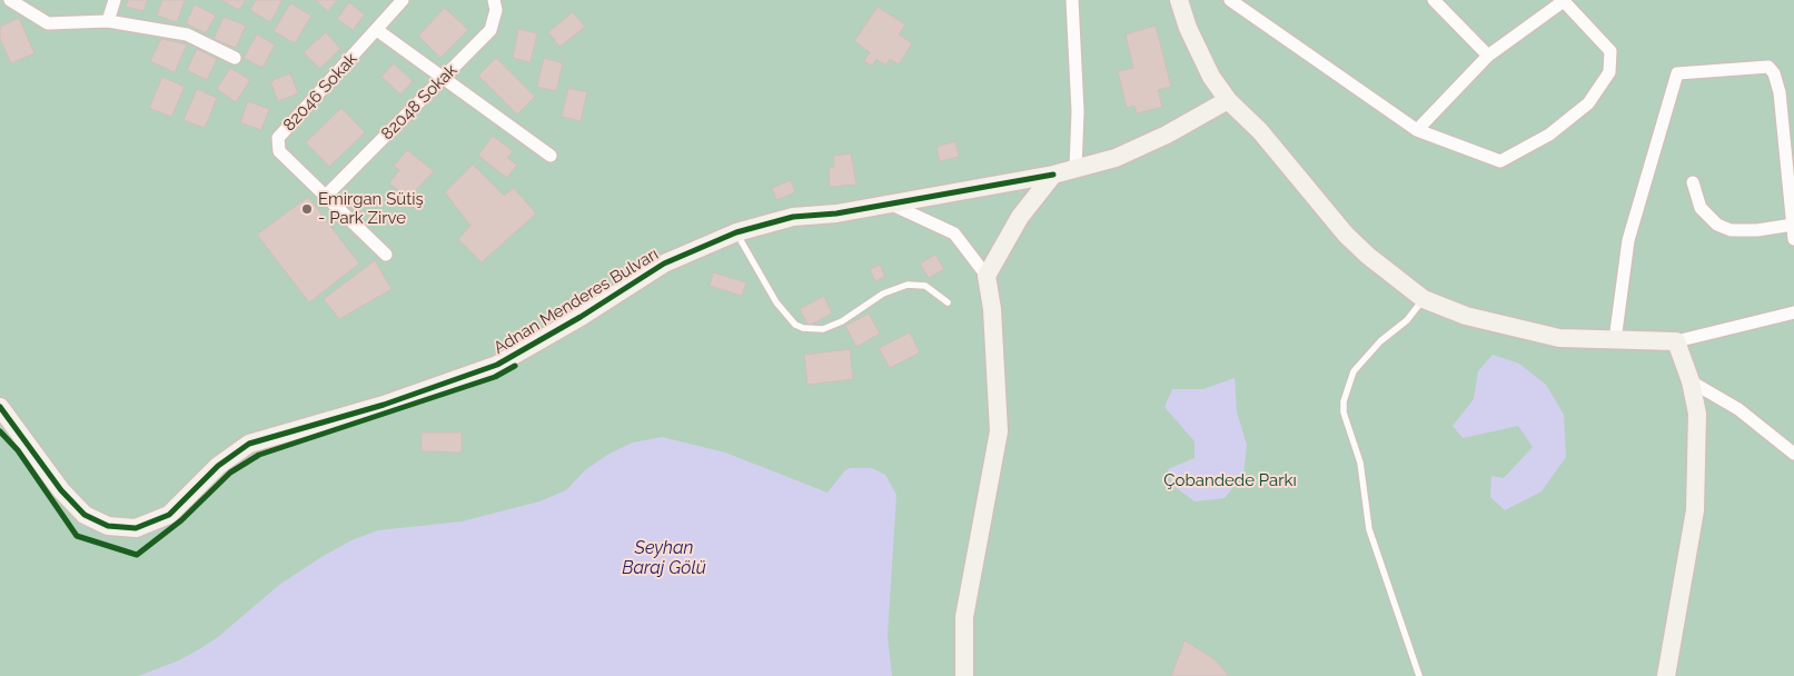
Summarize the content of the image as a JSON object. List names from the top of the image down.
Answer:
{
  "streets": {
    "main road": ["Adnan Menderes Bulvarı"],
    "street": ["82046 Sokak", "82048 Sokak"]
  },
  "crossings": [
    ["82046 Sokak", "82048 Sokak"]
  ],
  "water": ["Seyhan Baraj Gölü"],
  "parks": ["Çobandede Parkı"],
  "places": ["Emirgan Sütiş - Park Zirve"]
}
